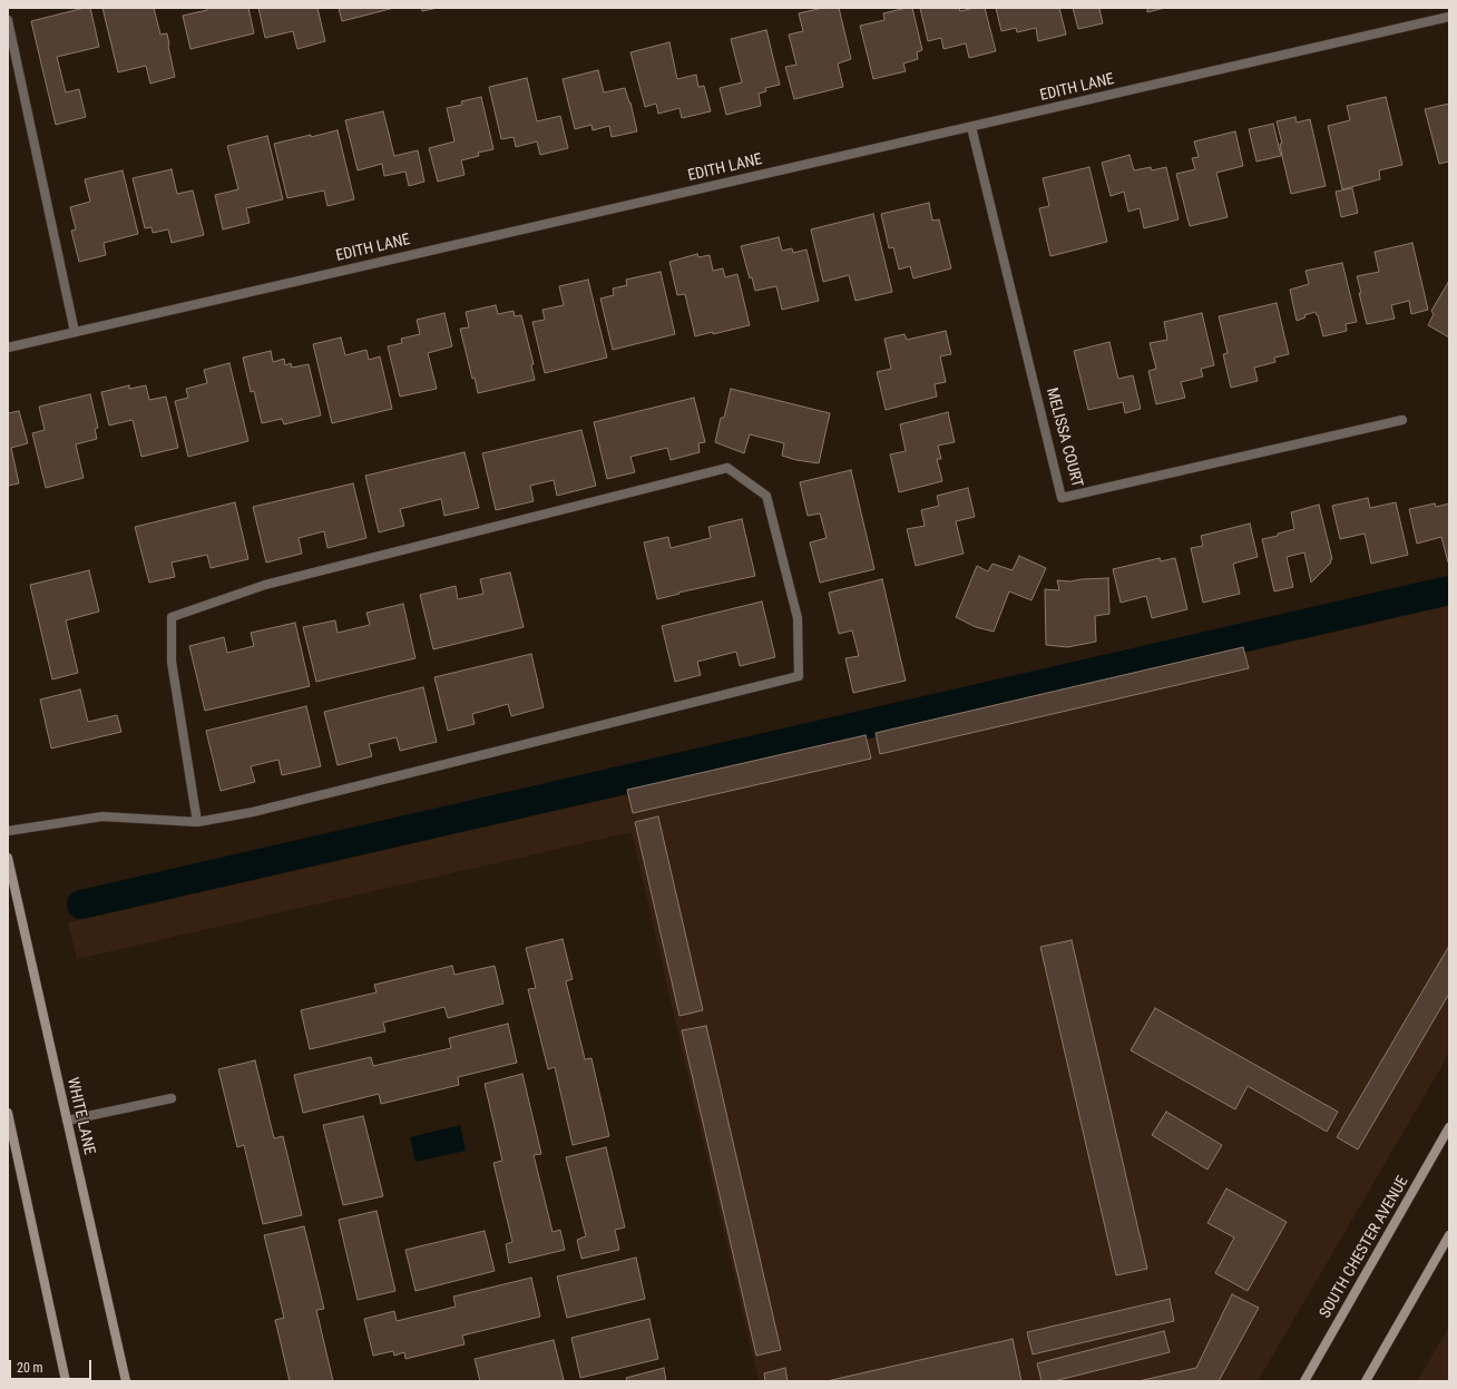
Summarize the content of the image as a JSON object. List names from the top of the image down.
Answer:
{
  "streets": {
    "main road": ["WHITE LANE", "SOUTH CHESTER AVENUE"],
    "street": ["EDITH LANE", "MELISSA COURT"]
  },
  "crossings": [
    ["EDITH LANE", "MELISSA COURT"]
  ],
  "scale_bar": "20 m"
}
